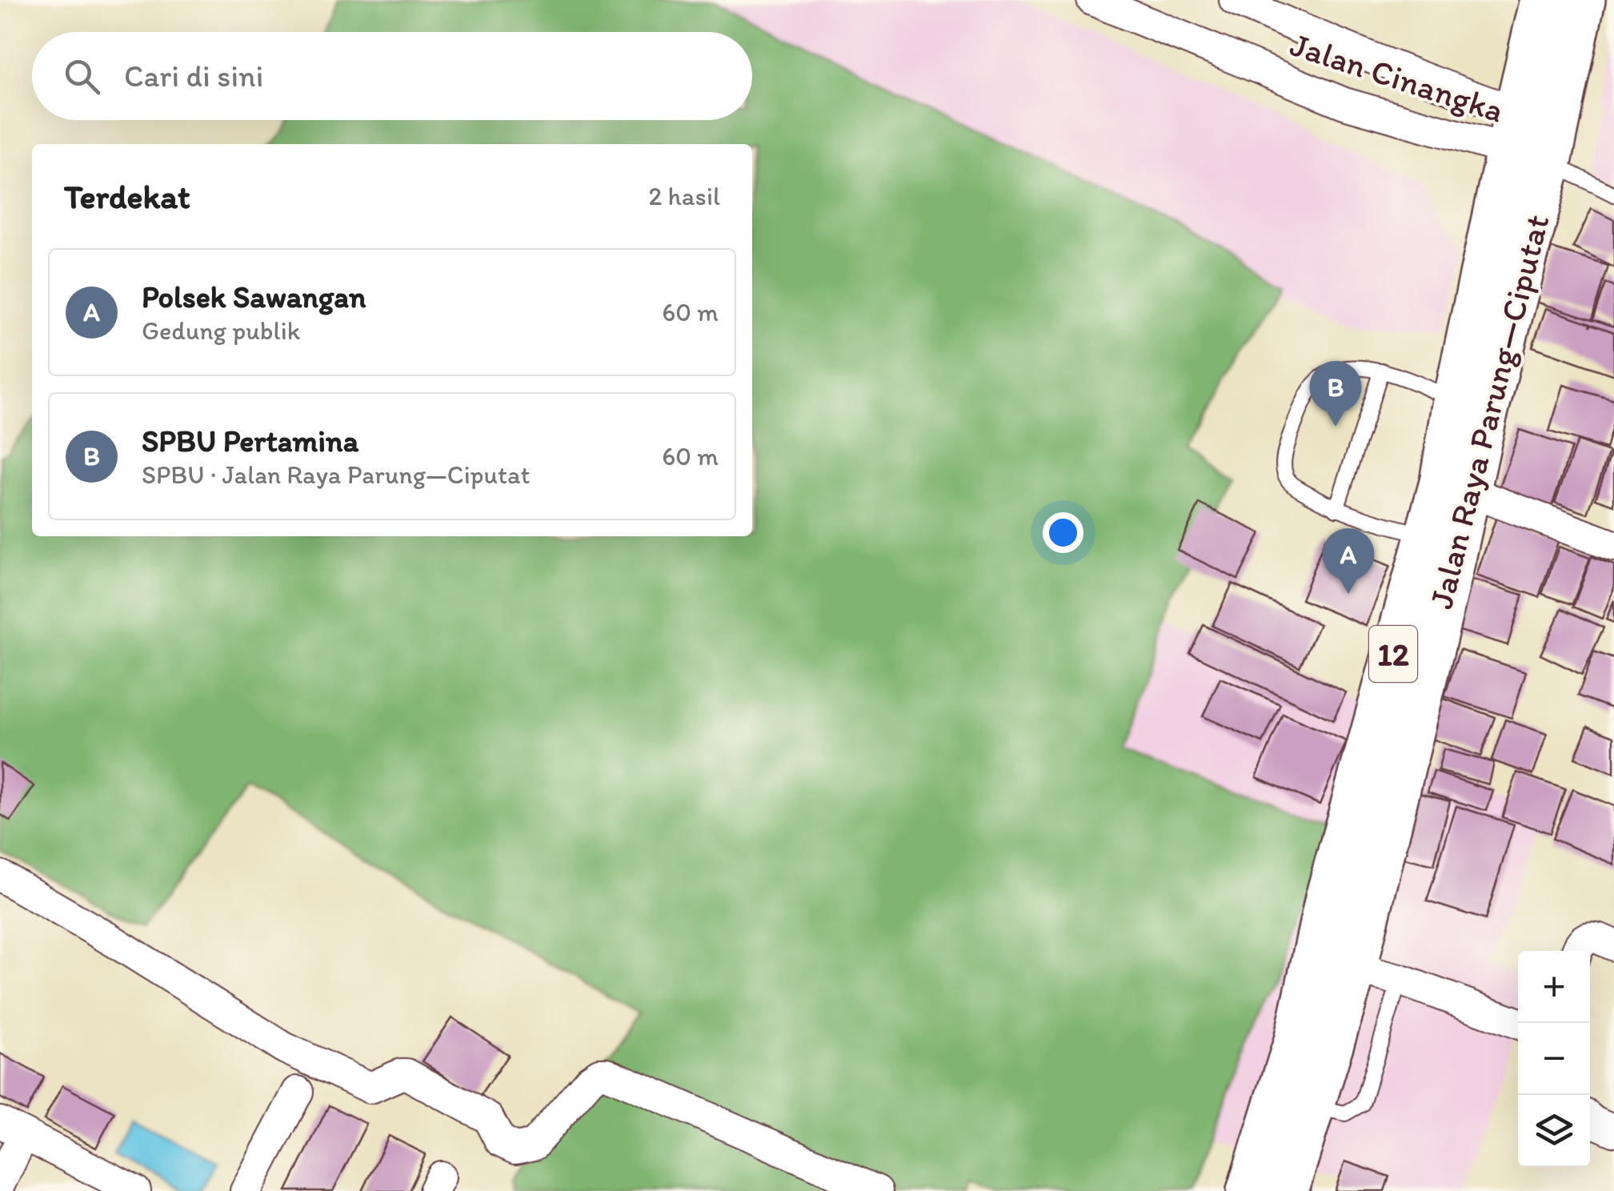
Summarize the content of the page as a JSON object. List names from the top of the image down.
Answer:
{
  "streets": {
    "highway": ["Jalan Raya Parung—Ciputat", "12"],
    "street": ["Jalan Cinangka"]
  },
  "crossings": [
    ["Jalan Cinangka", "Jalan Raya Parung—Ciputat"]
  ],
  "page": {
    "search": "Cari di sini",
    "heading": ["Terdekat", "2 hasil"],
    "list": [
      {
        "mark": "A",
        "name": "Polsek Sawangan",
        "note": "Gedung publik",
        "value": "60 m"
      },
      {
        "mark": "B",
        "name": "SPBU Pertamina",
        "note": "SPBU · Jalan Raya Parung—Ciputat",
        "value": "60 m"
      }
    ],
    "pins": ["B", "A"],
    "map_buttons": ["+", "−"]
  }
}
